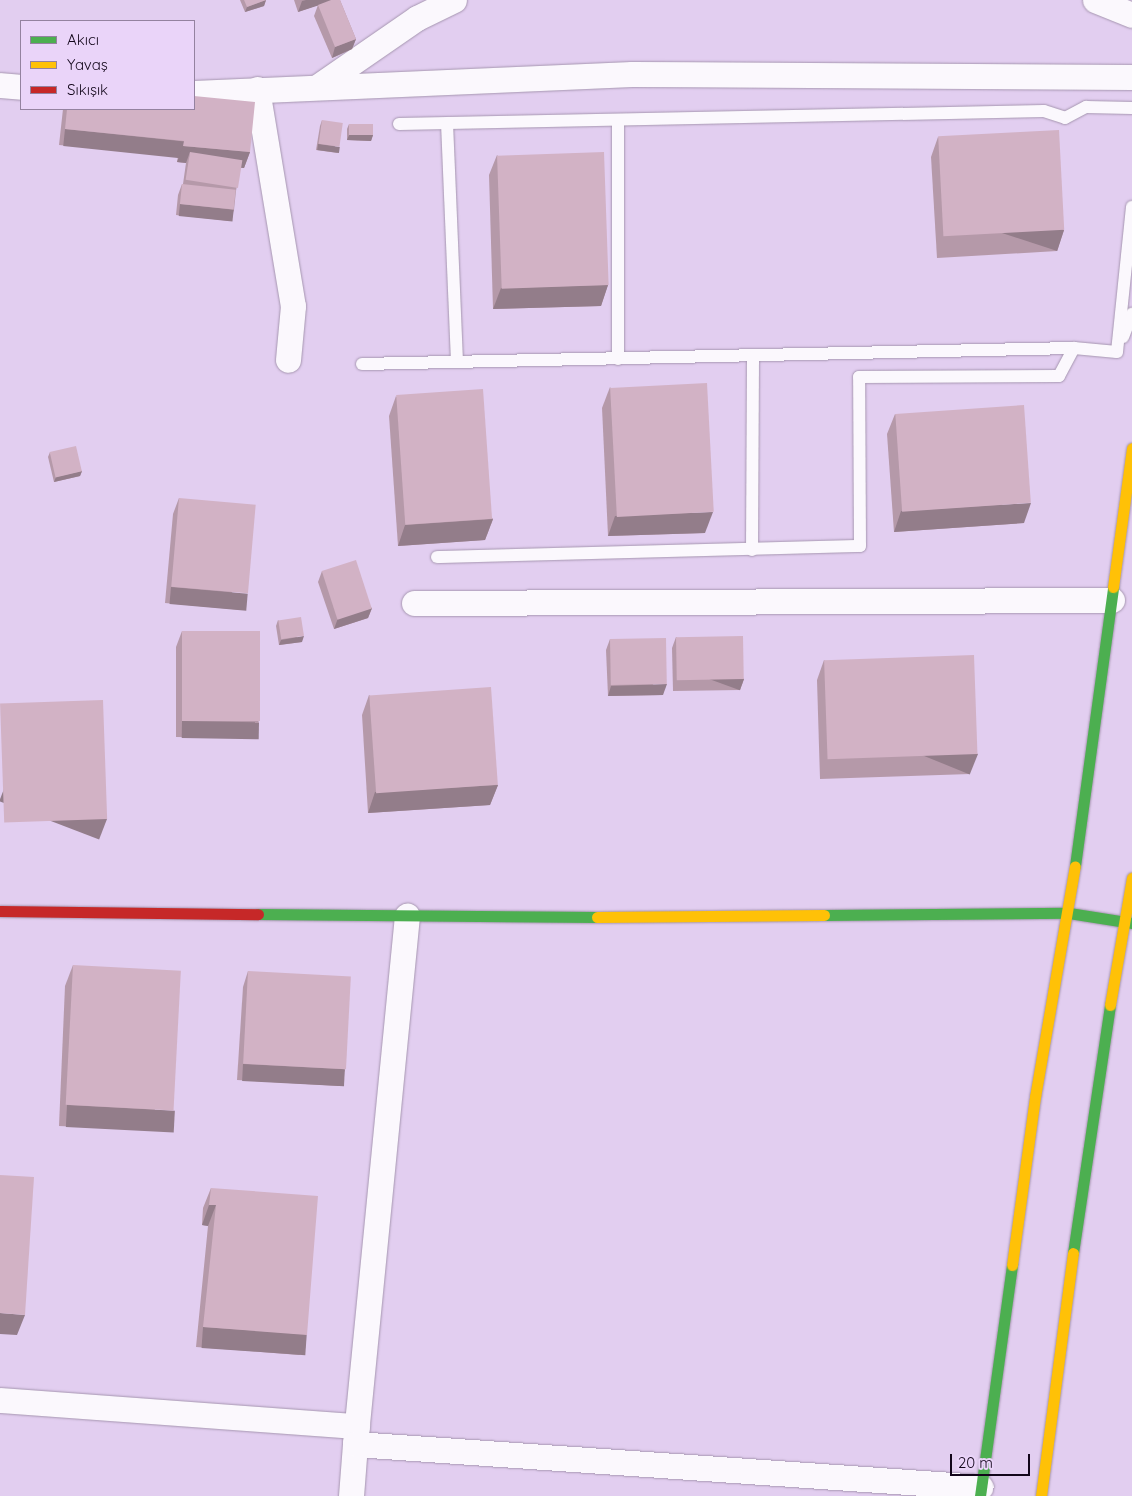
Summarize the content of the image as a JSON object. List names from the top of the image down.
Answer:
{
  "legend": ["Akıcı", "Yavaş", "Sıkışık"],
  "scale_bar": "20 m"
}
